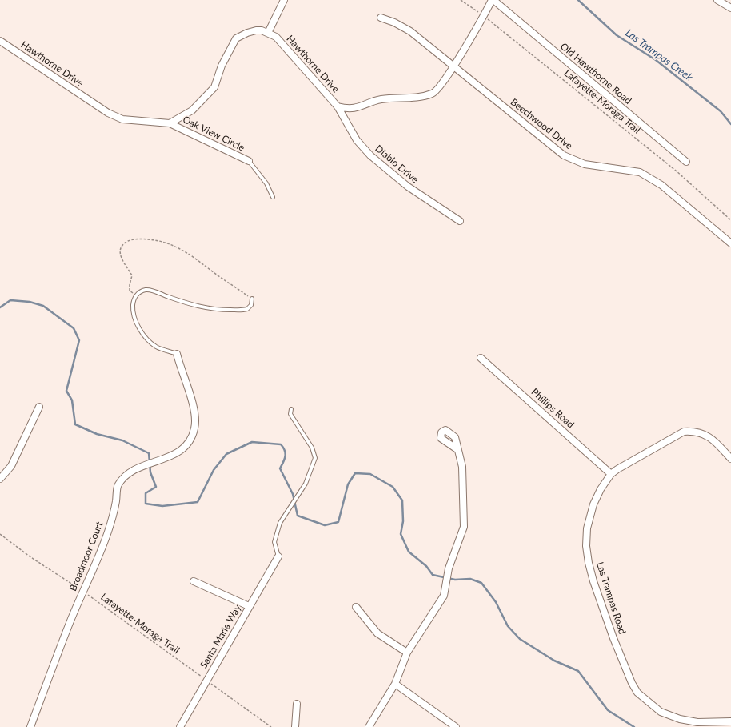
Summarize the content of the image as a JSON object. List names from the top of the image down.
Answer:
{
  "streets": {
    "street": [
      "Hawthorne Drive",
      "Old Hawthorne Road",
      "Beechwood Drive",
      "Oak View Circle",
      "Diablo Drive",
      "Phillips Road",
      "Broadmoor Court",
      "Las Trampas Road",
      "Santa Maria Way"
    ],
    "path": ["Lafayette-Moraga Trail"]
  },
  "crossings": [
    ["Hawthorne Drive", "Old Hawthorne Road"],
    ["Hawthorne Drive", "Lafayette-Moraga Trail"],
    ["Hawthorne Drive", "Beechwood Drive"],
    ["Hawthorne Drive", "Oak View Circle"],
    ["Hawthorne Drive", "Diablo Drive"],
    ["Lafayette-Moraga Trail", "Broadmoor Court"],
    ["Lafayette-Moraga Trail", "Santa Maria Way"],
    ["Phillips Road", "Las Trampas Road"]
  ],
  "water": ["Las Trampas Creek"]
}
